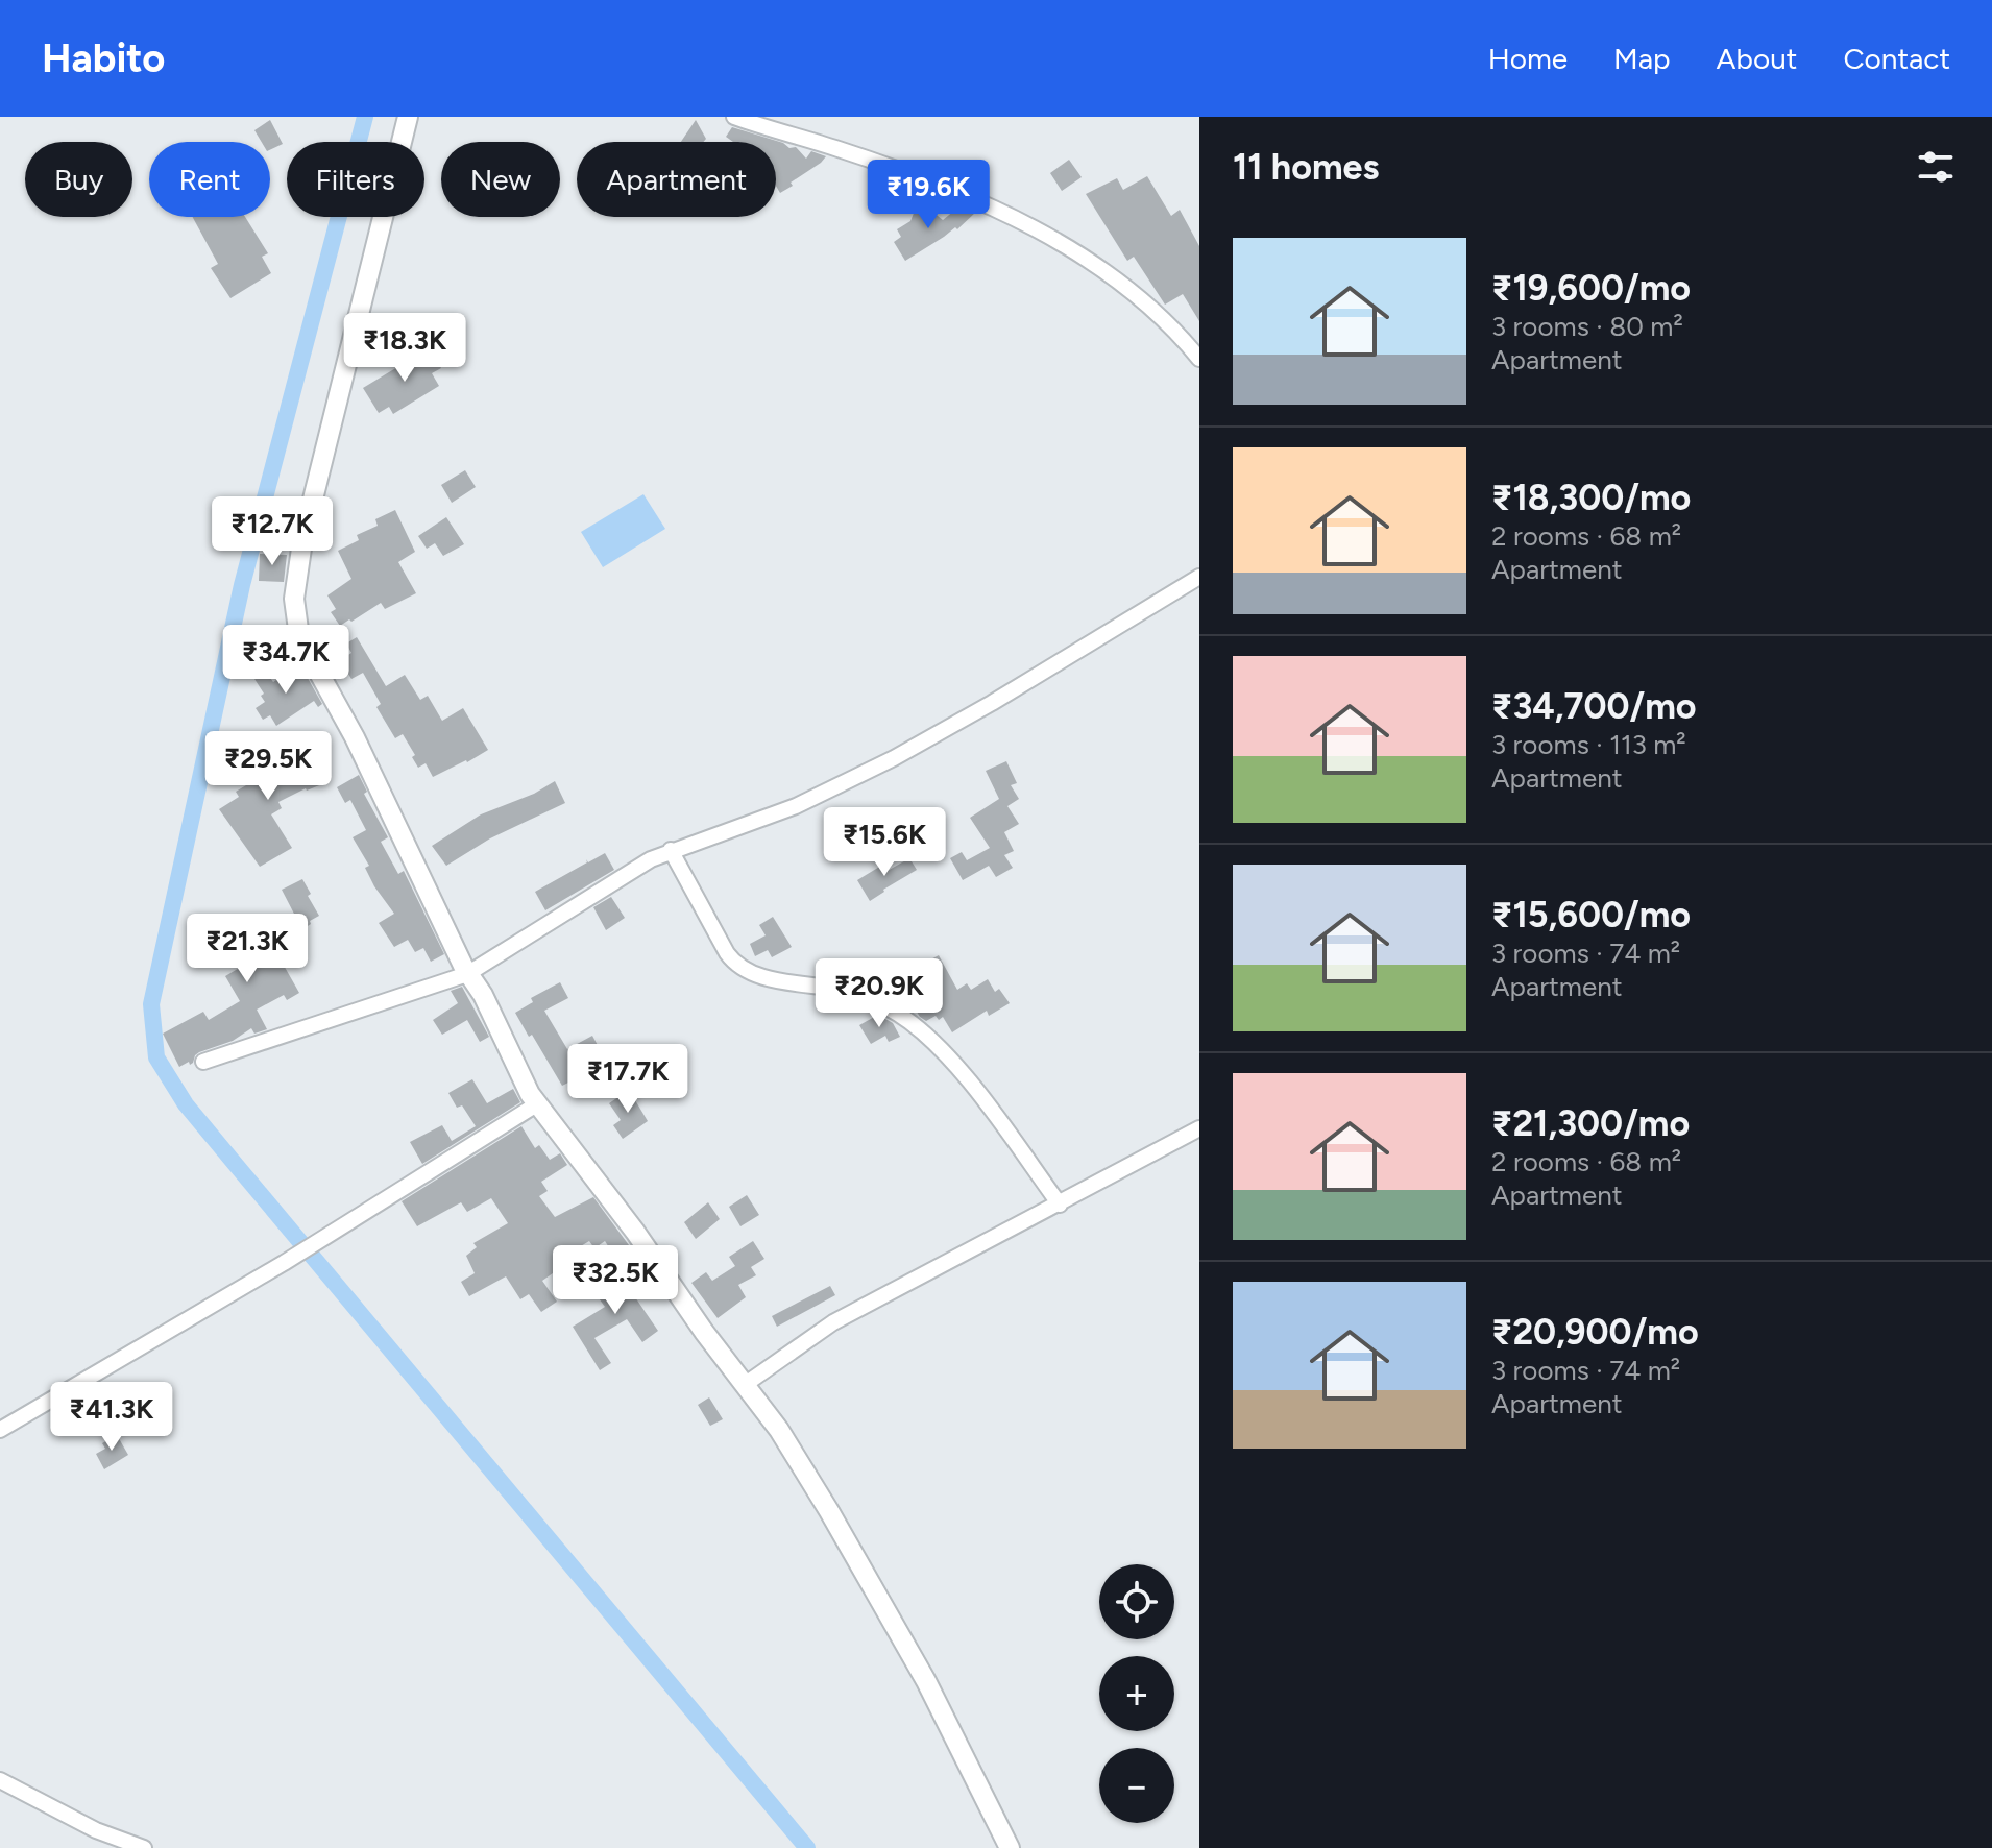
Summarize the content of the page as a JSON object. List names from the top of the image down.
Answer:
{
  "page": {
    "header": "Habito",
    "nav": [
      "Home",
      "Map",
      "About",
      "Contact"
    ],
    "heading": "11 homes",
    "chip": [
      "Buy",
      "Rent",
      "Filters",
      "New",
      "Apartment"
    ],
    "price": [
      "₹19.6K",
      "₹18.3K",
      "₹12.7K",
      "₹34.7K",
      "₹29.5K",
      "₹15.6K",
      "₹21.3K",
      "₹20.9K",
      "₹17.7K",
      "₹32.5K",
      "₹41.3K"
    ],
    "list": [
      {
        "name": "₹19,600/mo",
        "note": "3 rooms · 80 m² · Apartment"
      },
      {
        "name": "₹18,300/mo",
        "note": "2 rooms · 68 m² · Apartment"
      },
      {
        "name": "₹34,700/mo",
        "note": "3 rooms · 113 m² · Apartment"
      },
      {
        "name": "₹15,600/mo",
        "note": "3 rooms · 74 m² · Apartment"
      },
      {
        "name": "₹21,300/mo",
        "note": "2 rooms · 68 m² · Apartment"
      },
      {
        "name": "₹20,900/mo",
        "note": "3 rooms · 74 m² · Apartment"
      }
    ],
    "map_buttons": ["+", "−"]
  }
}
